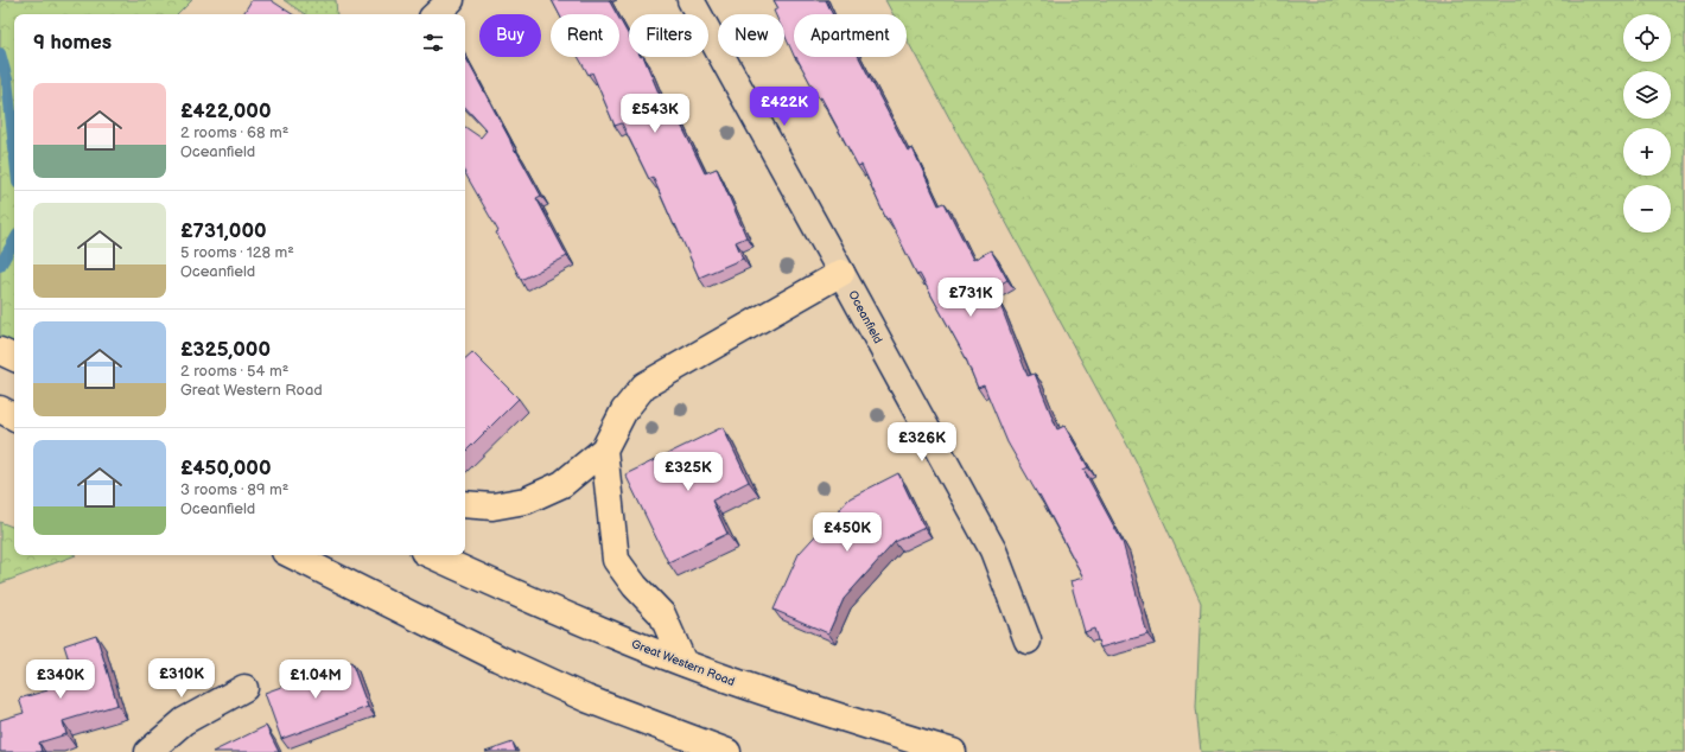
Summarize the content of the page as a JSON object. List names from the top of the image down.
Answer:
{
  "streets": {
    "main road": ["Great Western Road"],
    "street": ["Oceanfield"]
  },
  "page": {
    "map_buttons": ["+", "−"],
    "chip": [
      "Buy",
      "Rent",
      "Filters",
      "New",
      "Apartment"
    ],
    "heading": "9 homes",
    "list": [
      {
        "name": "£422,000",
        "note": "2 rooms · 68 m² · Oceanfield"
      },
      {
        "name": "£731,000",
        "note": "5 rooms · 128 m² · Oceanfield"
      },
      {
        "name": "£325,000",
        "note": "2 rooms · 54 m² · Great Western Road"
      },
      {
        "name": "£450,000",
        "note": "3 rooms · 89 m² · Oceanfield"
      }
    ],
    "price": [
      "£422K",
      "£543K",
      "£731K",
      "£326K",
      "£325K",
      "£450K",
      "£310K",
      "£340K",
      "£1.04M"
    ]
  }
}
